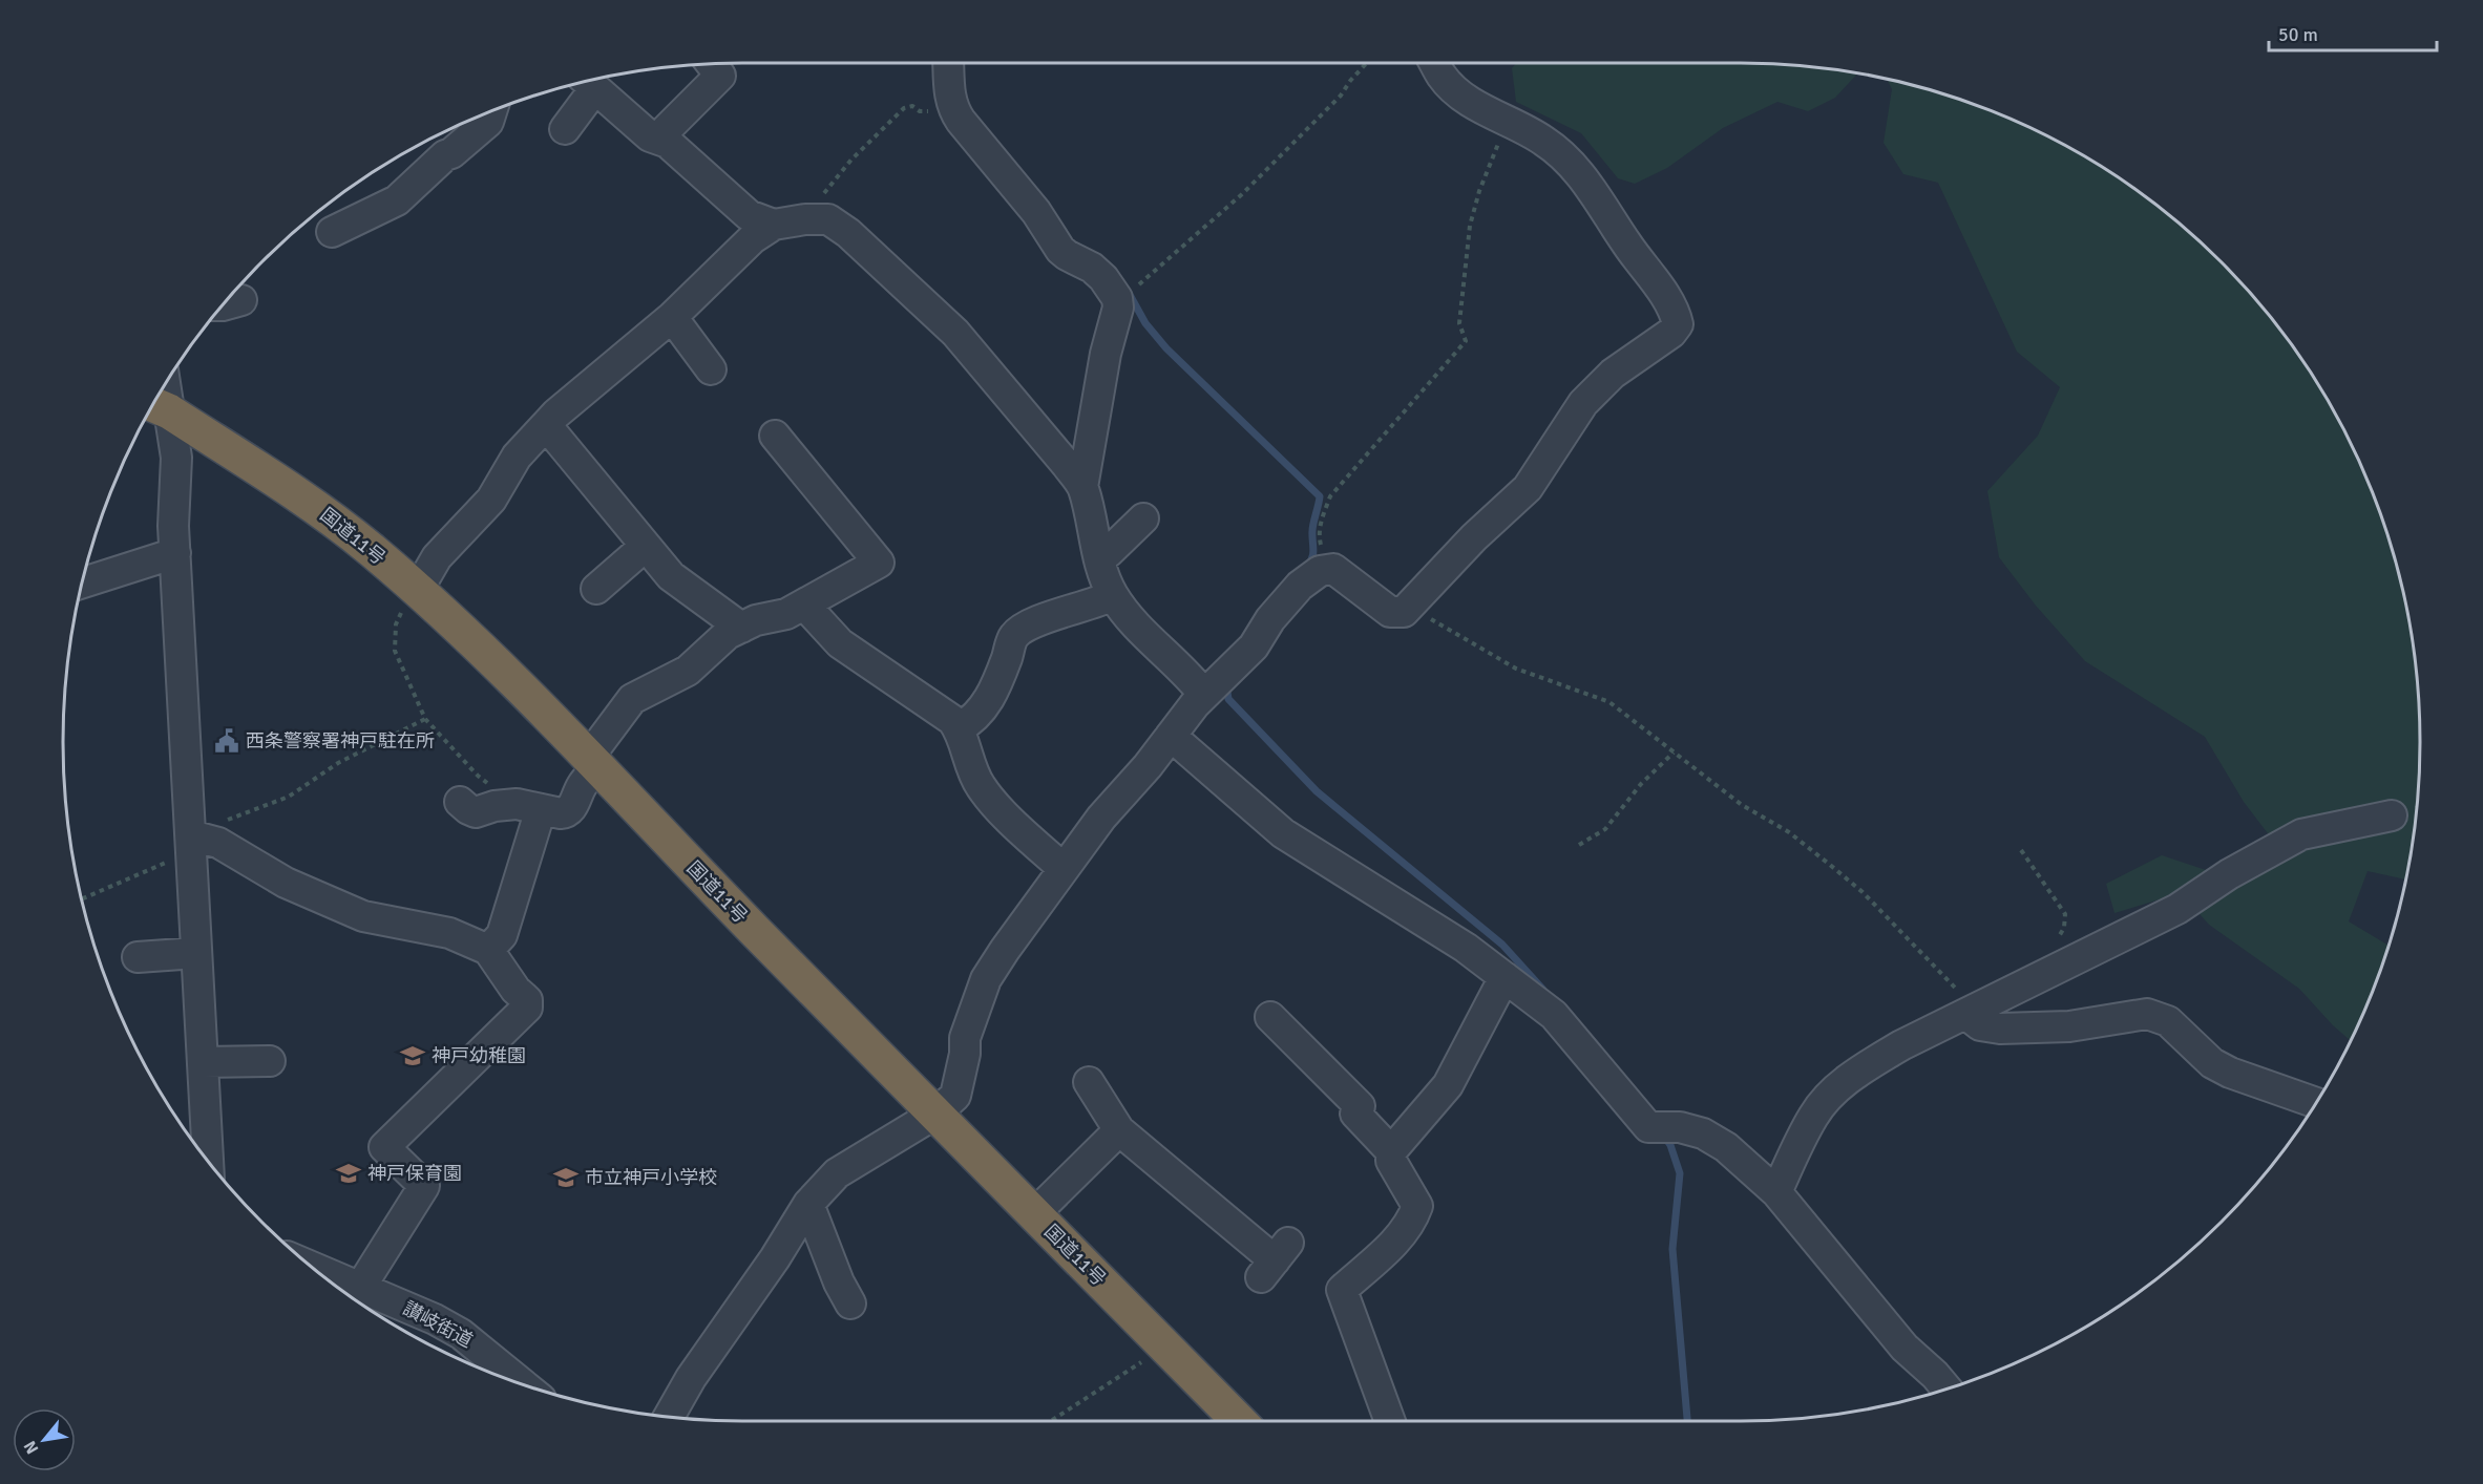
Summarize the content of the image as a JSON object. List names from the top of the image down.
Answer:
{
  "streets": {
    "highway": ["国道11号"],
    "street": ["讃岐街道"]
  },
  "places": {
    "public building": ["西条警察署神戸駐在所"],
    "school or university": ["神戸幼稚園", "神戸保育園", "市立神戸小学校"]
  },
  "scale_bar": "50 m",
  "north": "bottom left"
}
